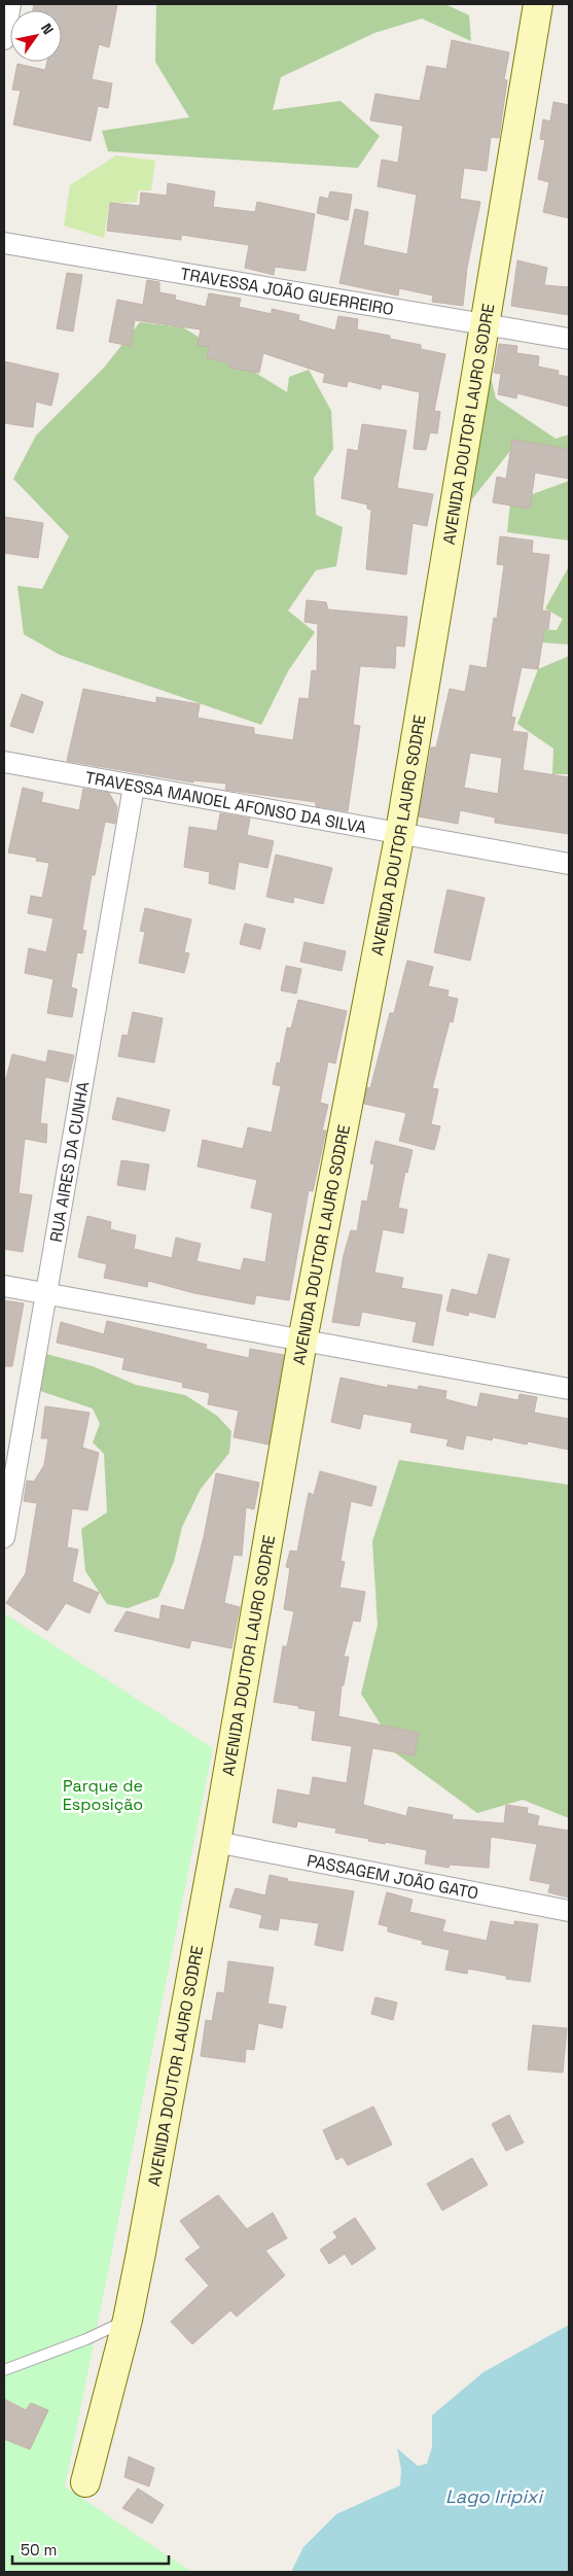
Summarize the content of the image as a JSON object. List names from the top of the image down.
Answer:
{
  "streets": {
    "street": [
      "TRAVESSA JOÃO GUERREIRO",
      "AVENIDA DOUTOR LAURO SODRE",
      "TRAVESSA MANOEL AFONSO DA SILVA",
      "RUA AIRES DA CUNHA",
      "PASSAGEM JOÃO GATO"
    ]
  },
  "crossings": [
    ["TRAVESSA JOÃO GUERREIRO", "AVENIDA DOUTOR LAURO SODRE"],
    ["AVENIDA DOUTOR LAURO SODRE", "TRAVESSA MANOEL AFONSO DA SILVA"],
    ["AVENIDA DOUTOR LAURO SODRE", "PASSAGEM JOÃO GATO"],
    ["TRAVESSA MANOEL AFONSO DA SILVA", "RUA AIRES DA CUNHA"]
  ],
  "water": ["Lago Iripixi"],
  "parks": ["Parque de Esposição"],
  "scale_bar": "50 m",
  "north": "top right"
}
